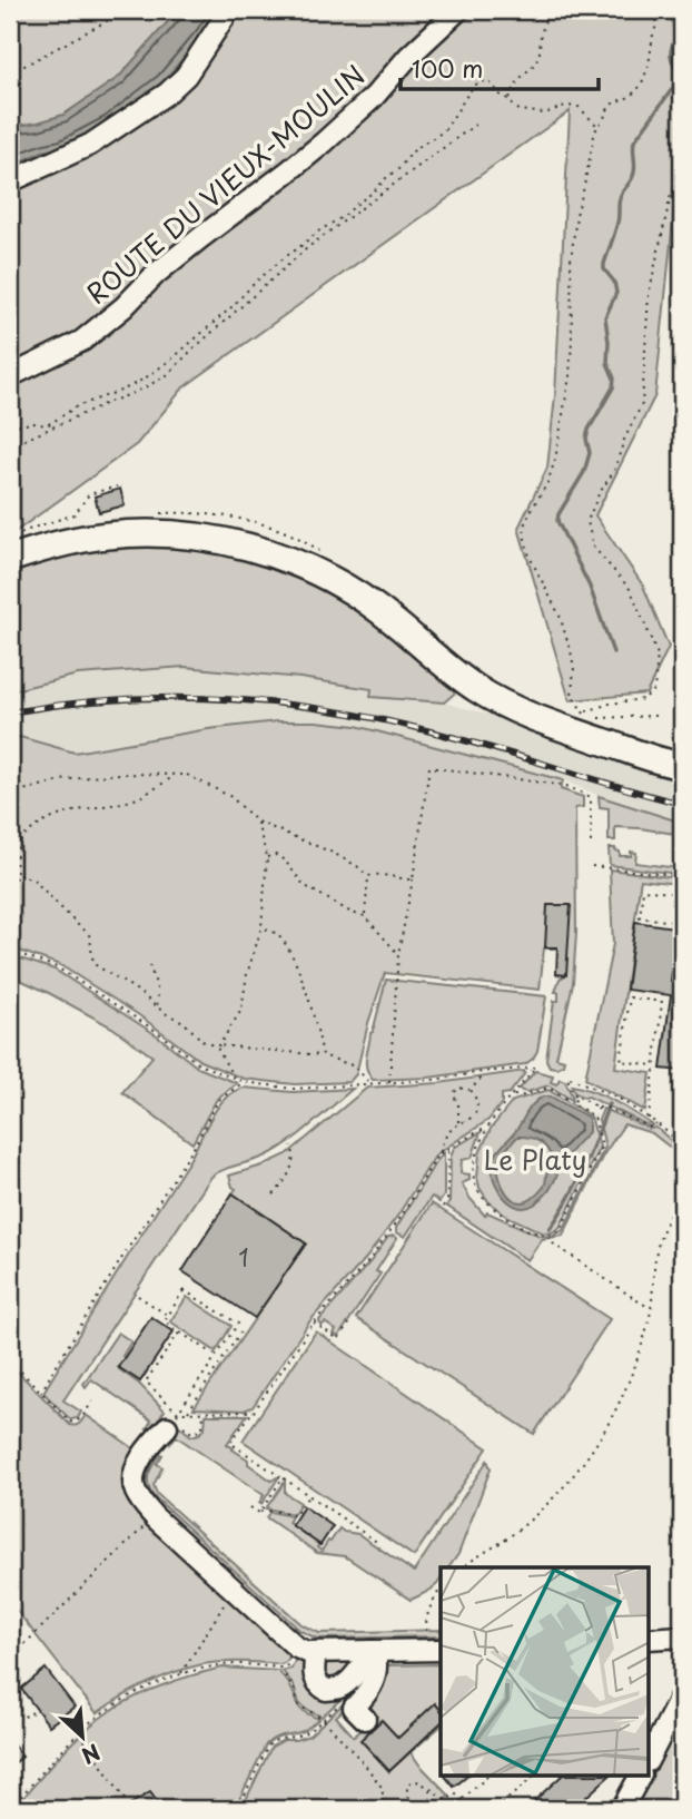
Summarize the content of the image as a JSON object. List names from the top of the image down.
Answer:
{
  "streets": {
    "street": ["ROUTE DU VIEUX-MOULIN"]
  },
  "parks": ["Le Platy"],
  "house_numbers": ["1"],
  "scale_bar": "100 m",
  "north": "bottom right"
}
